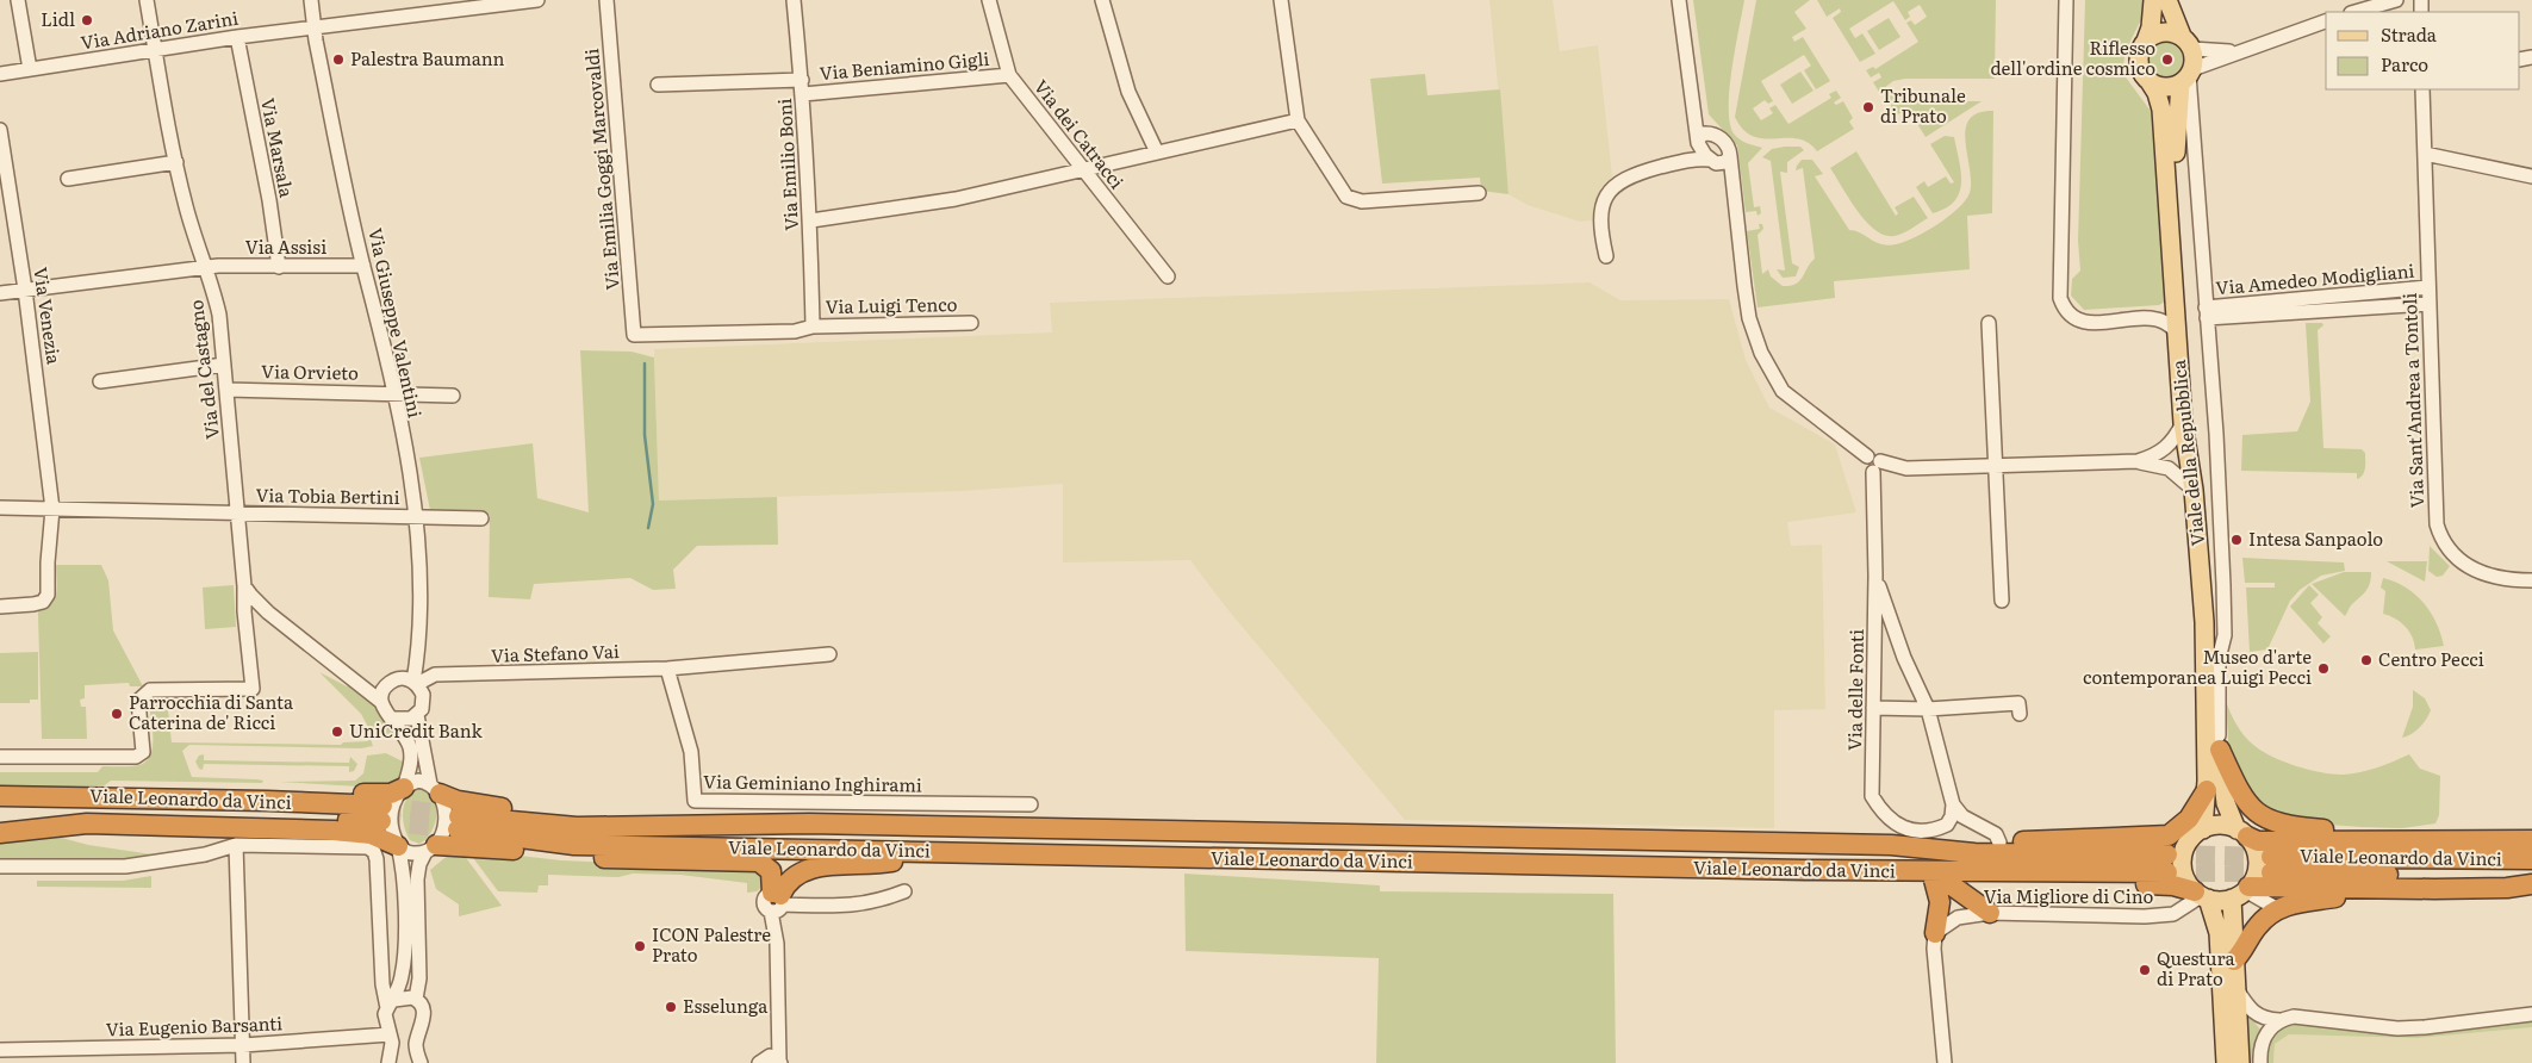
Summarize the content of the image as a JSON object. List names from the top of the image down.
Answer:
{
  "streets": {
    "highway": ["Viale Leonardo da Vinci"],
    "main road": ["Viale della Repubblica"],
    "street": [
      "Via Adriano Zarini",
      "Via Beniamino Gigli",
      "Via dei Catracci",
      "Via Marsala",
      "Via Emilio Boni",
      "Via Emilia Goggi Marcovaldi",
      "Via Assisi",
      "Via Amedeo Modigliani",
      "Via Luigi Tenco",
      "Via Venezia",
      "Via Giuseppe Valentini",
      "Via del Castagno",
      "Via Orvieto",
      "Via Sant'Andrea a Tontoli",
      "Via Tobia Bertini",
      "Via Stefano Vai",
      "Via delle Fonti",
      "Via Geminiano Inghirami",
      "Via Migliore di Cino",
      "Via Eugenio Barsanti"
    ]
  },
  "crossings": [
    ["Via Adriano Zarini", "Via Marsala"],
    ["Via Adriano Zarini", "Via Giuseppe Valentini"],
    ["Via Adriano Zarini", "Via del Castagno"],
    ["Via Beniamino Gigli", "Via dei Catracci"],
    ["Via Beniamino Gigli", "Via Emilio Boni"],
    ["Via Marsala", "Via Assisi"],
    ["Via Emilio Boni", "Via Luigi Tenco"],
    ["Via Emilia Goggi Marcovaldi", "Via Luigi Tenco"],
    ["Via Assisi", "Via Venezia"],
    ["Via Assisi", "Via Giuseppe Valentini"],
    ["Via Assisi", "Via del Castagno"],
    ["Via Amedeo Modigliani", "Via Sant'Andrea a Tontoli"],
    ["Via Amedeo Modigliani", "Viale della Repubblica"],
    ["Via Venezia", "Via Tobia Bertini"],
    ["Via Giuseppe Valentini", "Via Orvieto"],
    ["Via Giuseppe Valentini", "Via Tobia Bertini"],
    ["Via del Castagno", "Via Orvieto"],
    ["Via del Castagno", "Via Tobia Bertini"],
    ["Viale della Repubblica", "Via Migliore di Cino"],
    ["Via Stefano Vai", "Via Geminiano Inghirami"]
  ],
  "places": [
    "Lidl",
    "Palestra Baumann",
    "Riflesso dell'ordine cosmico",
    "Tribunale di Prato",
    "Intesa Sanpaolo",
    "Centro Pecci",
    "Museo d'arte contemporanea Luigi Pecci",
    "Parrocchia di Santa Caterina de' Ricci",
    "UniCredit Bank",
    "ICON Palestre Prato",
    "Questura di Prato",
    "Esselunga"
  ],
  "legend": ["Strada", "Parco"]
}
